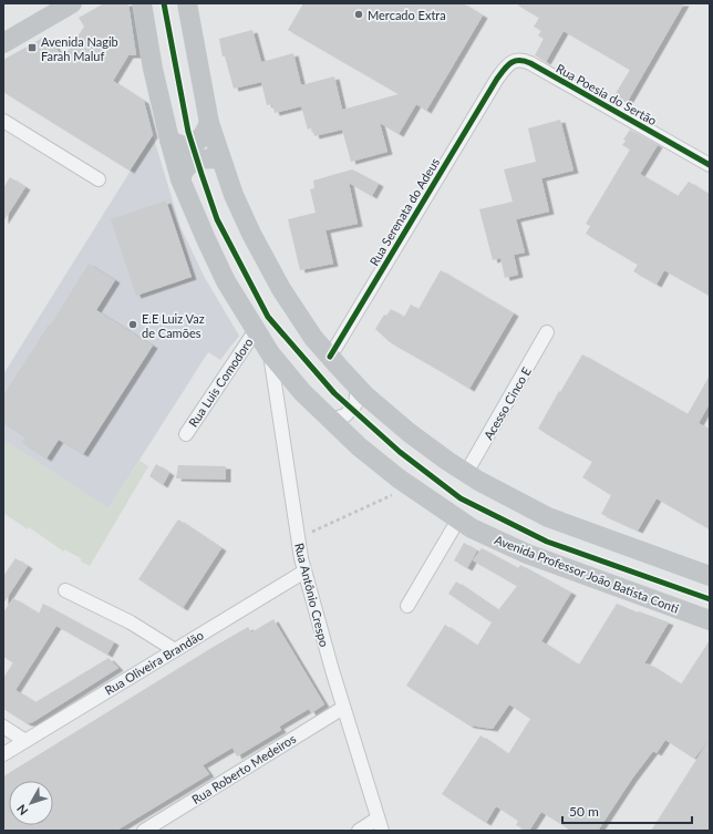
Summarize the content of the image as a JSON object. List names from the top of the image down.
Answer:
{
  "streets": {
    "main road": ["Avenida Professor João Batista Conti"],
    "street": [
      "Rua Poesia do Sertão",
      "Rua Serenata do Adeus",
      "Rua Luis Comodoro",
      "Acesso Cinco E",
      "Rua Antônio Crespo",
      "Rua Oliveira Brandão",
      "Rua Roberto Medeiros"
    ]
  },
  "crossings": [
    ["Rua Poesia do Sertão", "Rua Serenata do Adeus"],
    ["Rua Luis Comodoro", "Avenida Professor João Batista Conti"],
    ["Avenida Professor João Batista Conti", "Rua Antônio Crespo"],
    ["Rua Antônio Crespo", "Rua Oliveira Brandão"],
    ["Rua Antônio Crespo", "Rua Roberto Medeiros"]
  ],
  "places": {
    "other": ["Mercado Extra", "E.E Luiz Vaz de Camões"],
    "transit": ["Avenida Nagib Farah Maluf"]
  },
  "scale_bar": "50 m",
  "north": "bottom left"
}
